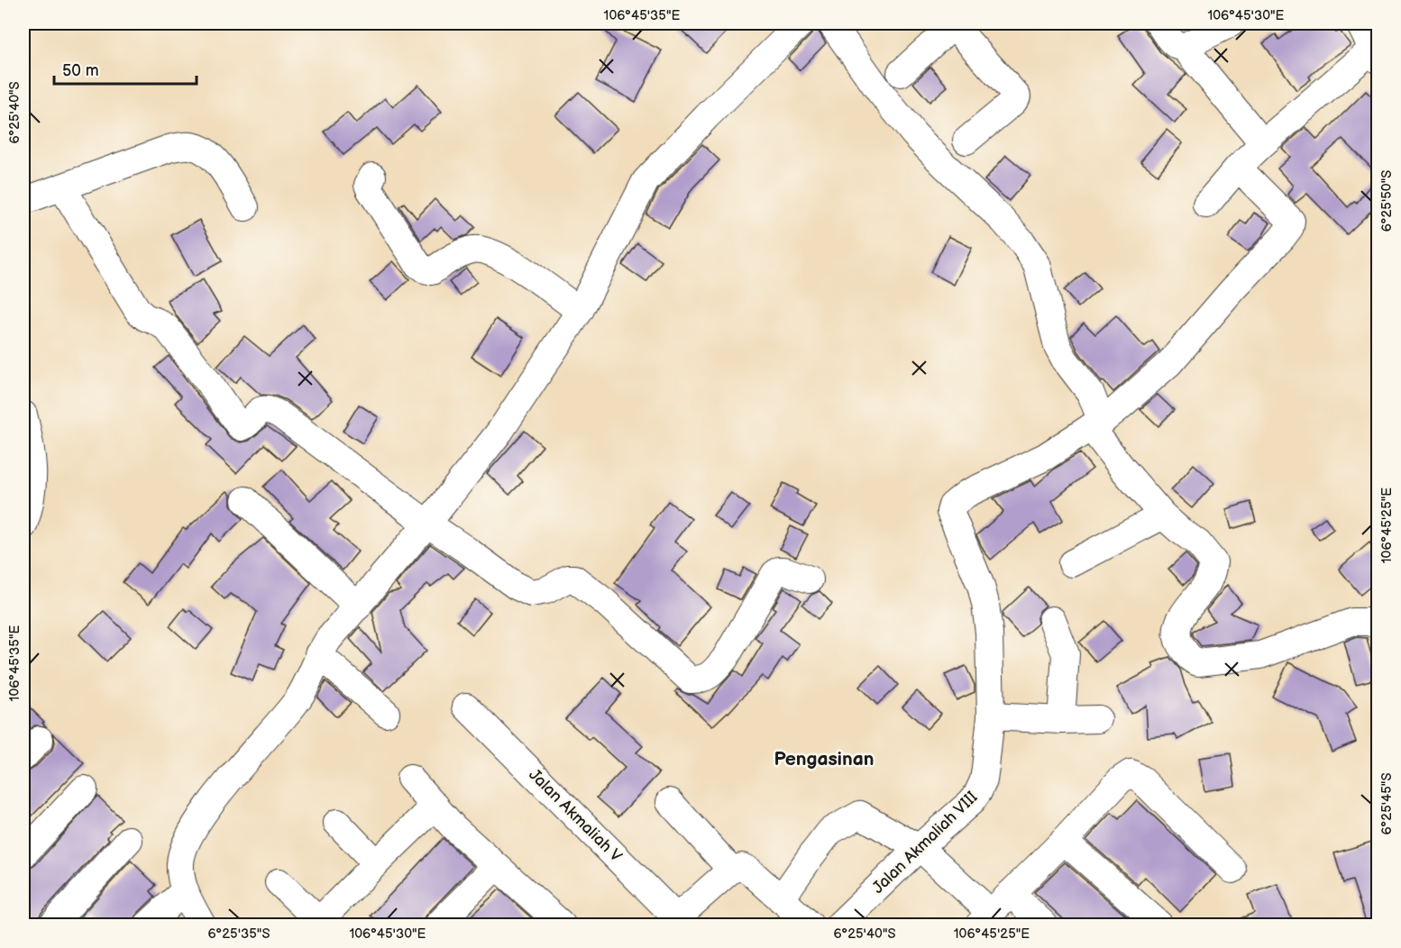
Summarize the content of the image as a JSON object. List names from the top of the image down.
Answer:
{
  "streets": {
    "street": ["Jalan Akmaliah V", "Jalan Akmaliah VIII"]
  },
  "districts": ["Pengasinan"],
  "scale_bar": "50 m",
  "coordinates": [
    "106°45'35\"E",
    "106°45'30\"E",
    "6°25'40\"S",
    "6°25'50\"S",
    "106°45'25\"E",
    "6°25'45\"S",
    "6°25'35\"S"
  ]
}
